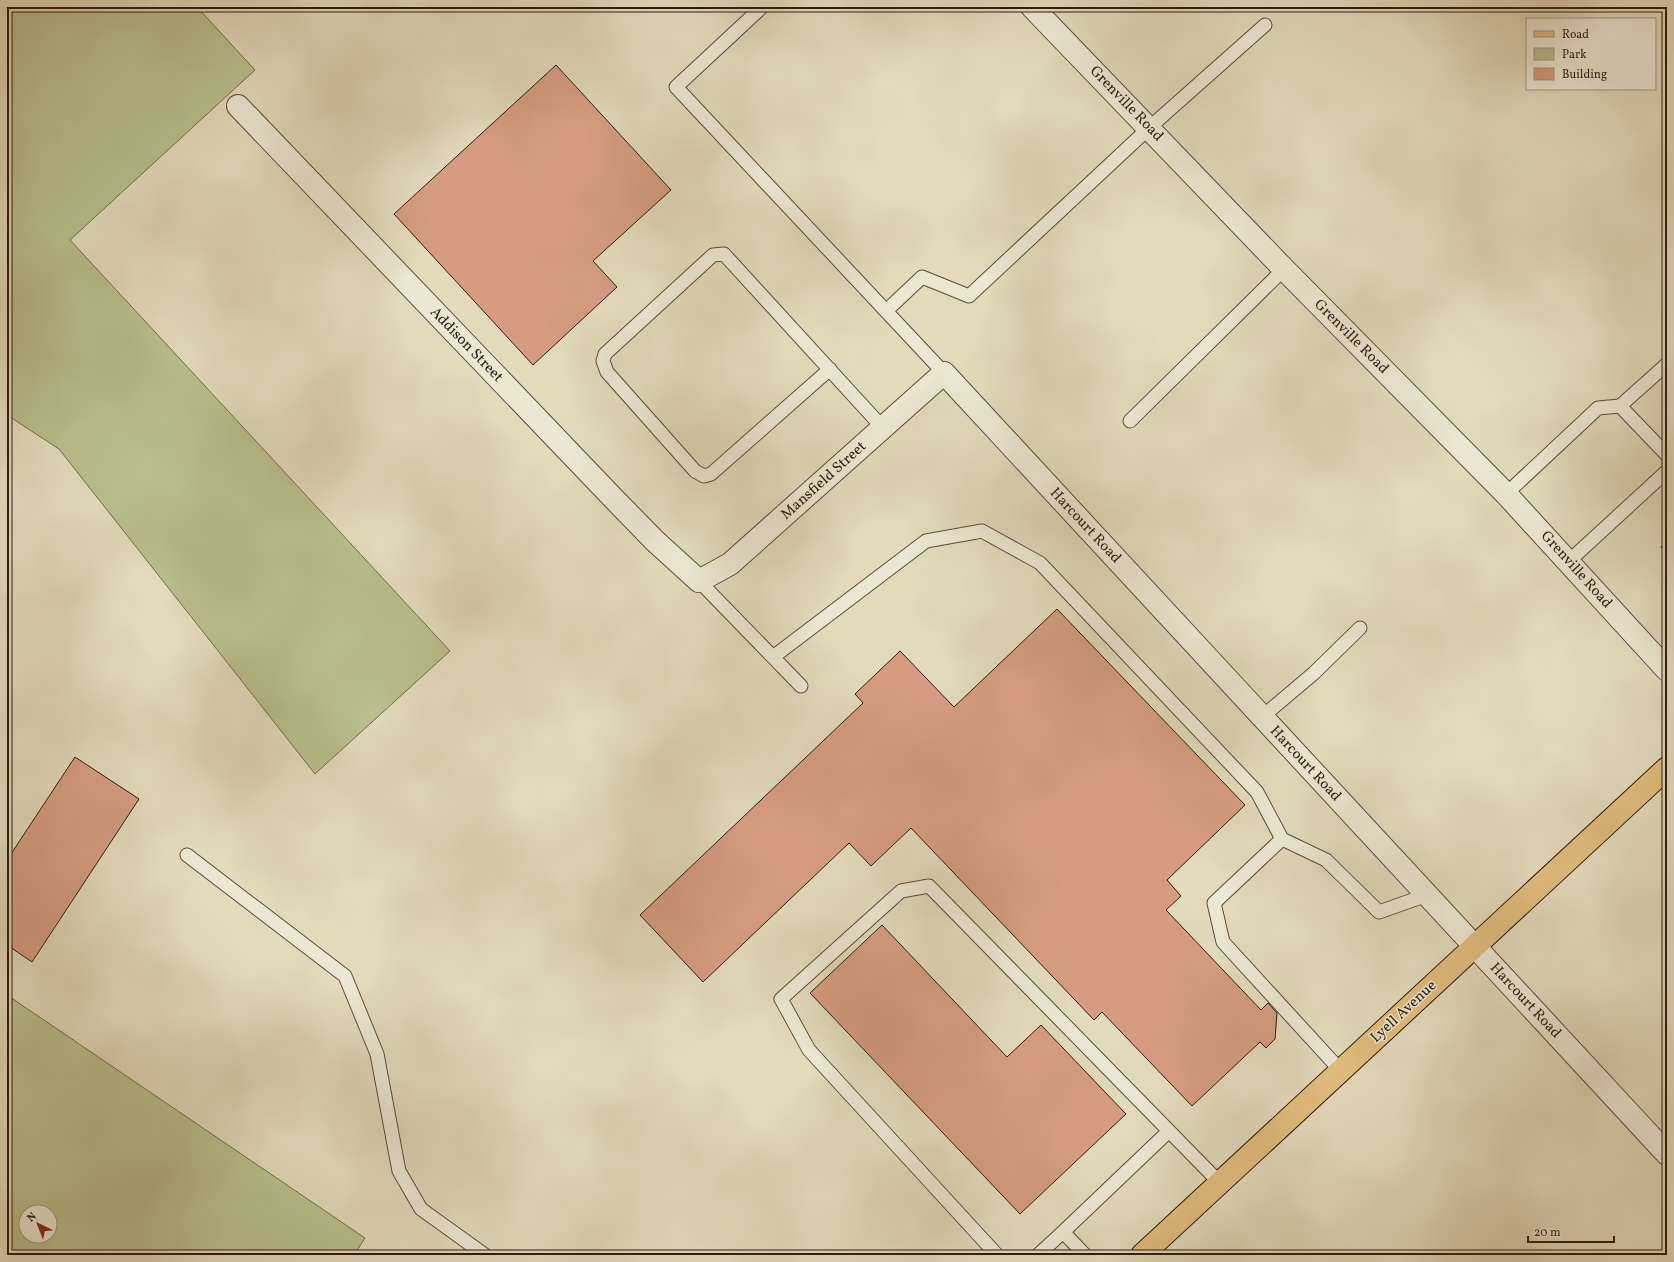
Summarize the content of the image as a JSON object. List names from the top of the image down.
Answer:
{
  "streets": {
    "main road": ["Lyell Avenue"],
    "street": [
      "Grenville Road",
      "Addison Street",
      "Mansfield Street",
      "Harcourt Road"
    ]
  },
  "crossings": [
    ["Addison Street", "Mansfield Street"],
    ["Mansfield Street", "Harcourt Road"],
    ["Harcourt Road", "Lyell Avenue"]
  ],
  "legend": ["Road", "Park", "Building"],
  "scale_bar": "20 m",
  "north": "top left"
}
